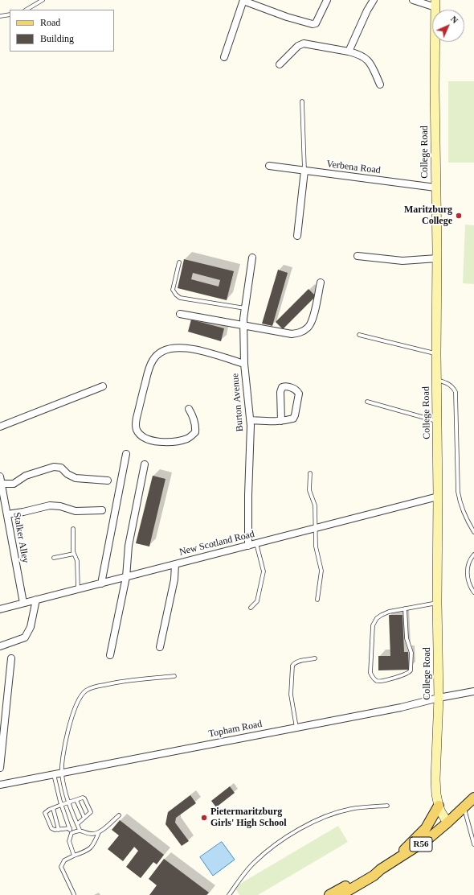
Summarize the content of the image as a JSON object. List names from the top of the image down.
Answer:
{
  "streets": {
    "main road": ["R56"],
    "street": [
      "College Road",
      "Verbena Road",
      "Burton Avenue",
      "Stalker Alley",
      "New Scotland Road",
      "Topham Road"
    ]
  },
  "crossings": [
    ["College Road", "Verbena Road"],
    ["College Road", "New Scotland Road"],
    ["College Road", "Topham Road"],
    ["College Road", "R56"],
    ["Burton Avenue", "New Scotland Road"],
    ["Stalker Alley", "New Scotland Road"]
  ],
  "places": ["Maritzburg College", "Pietermaritzburg Girls' High School"],
  "legend": ["Road", "Building"],
  "north": "top right"
}
